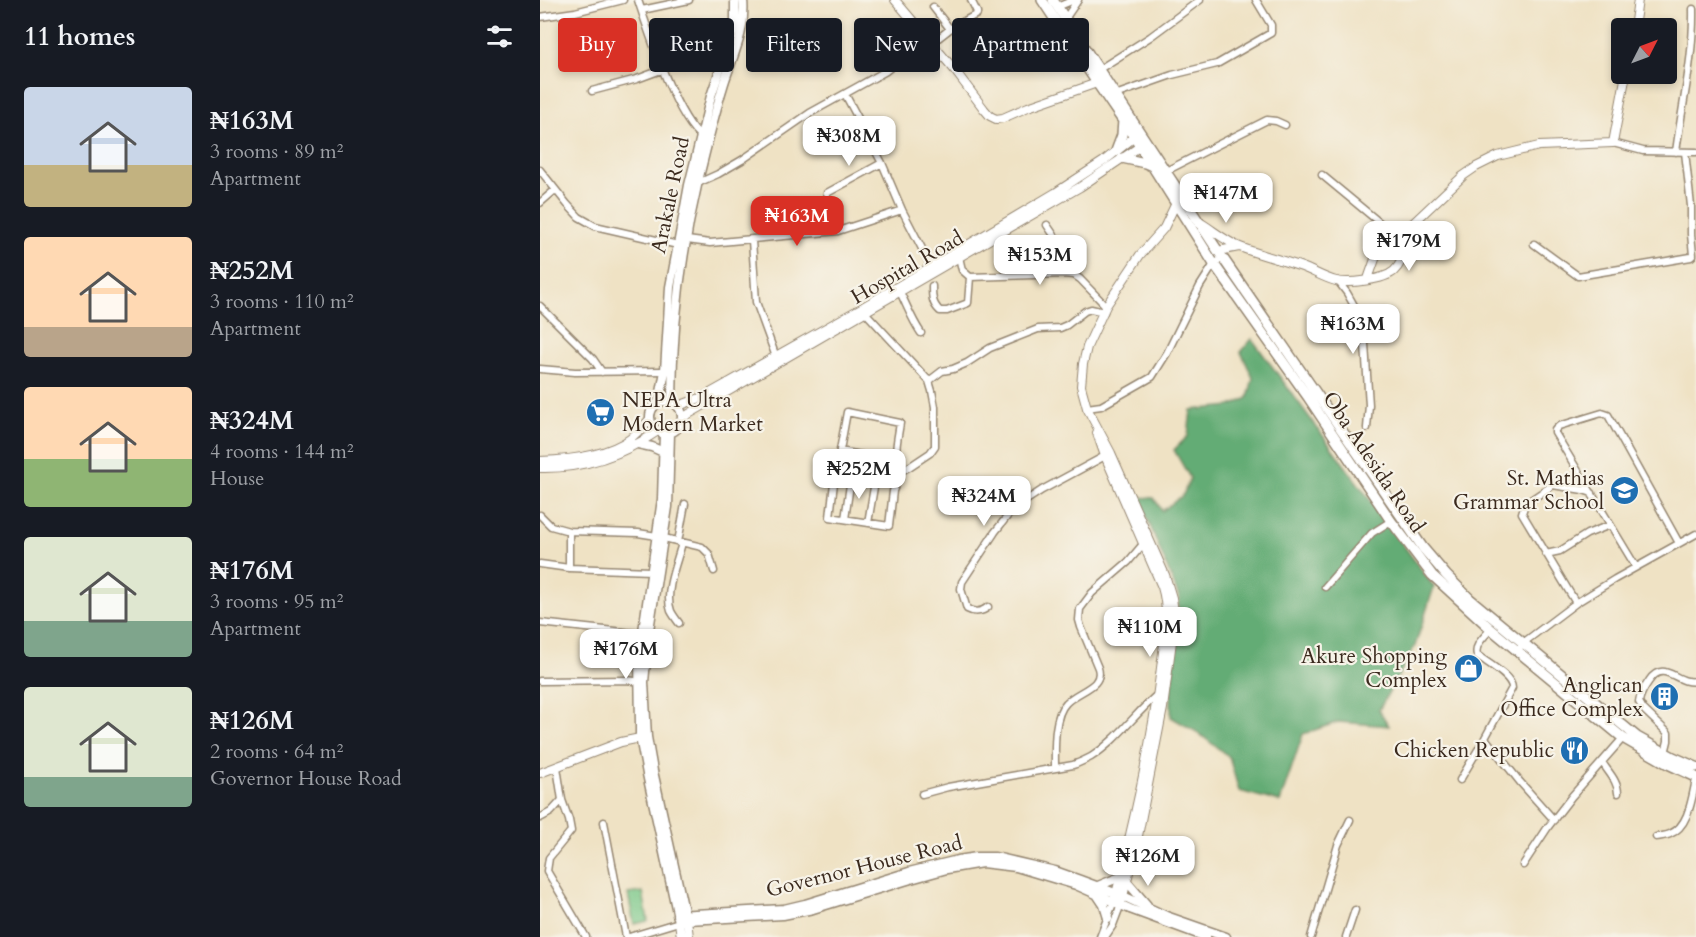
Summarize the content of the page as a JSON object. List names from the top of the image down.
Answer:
{
  "streets": {
    "main road": ["Arakale Road", "Oba Adesida Road", "Governor House Road"],
    "street": ["Hospital Road"]
  },
  "crossings": [
    ["Arakale Road", "Hospital Road"],
    ["Hospital Road", "Oba Adesida Road"]
  ],
  "places": {
    "supermarket": ["NEPA Ultra Modern Market"],
    "school or university": ["St. Mathias Grammar School"],
    "shop": ["Akure Shopping Complex"],
    "building": ["Anglican Office Complex"],
    "restaurant": ["Chicken Republic"]
  },
  "north": "top right",
  "page": {
    "heading": "11 homes",
    "chip": [
      "Buy",
      "Rent",
      "Filters",
      "New",
      "Apartment"
    ],
    "list": [
      {
        "name": "₦163M",
        "note": "3 rooms · 89 m² · Apartment"
      },
      {
        "name": "₦252M",
        "note": "3 rooms · 110 m² · Apartment"
      },
      {
        "name": "₦324M",
        "note": "4 rooms · 144 m² · House"
      },
      {
        "name": "₦176M",
        "note": "3 rooms · 95 m² · Apartment"
      },
      {
        "name": "₦126M",
        "note": "2 rooms · 64 m² · Governor House Road"
      }
    ],
    "price": [
      "₦308M",
      "₦147M",
      "₦163M",
      "₦179M",
      "₦153M",
      "₦163M",
      "₦252M",
      "₦324M",
      "₦110M",
      "₦176M",
      "₦126M"
    ]
  }
}
